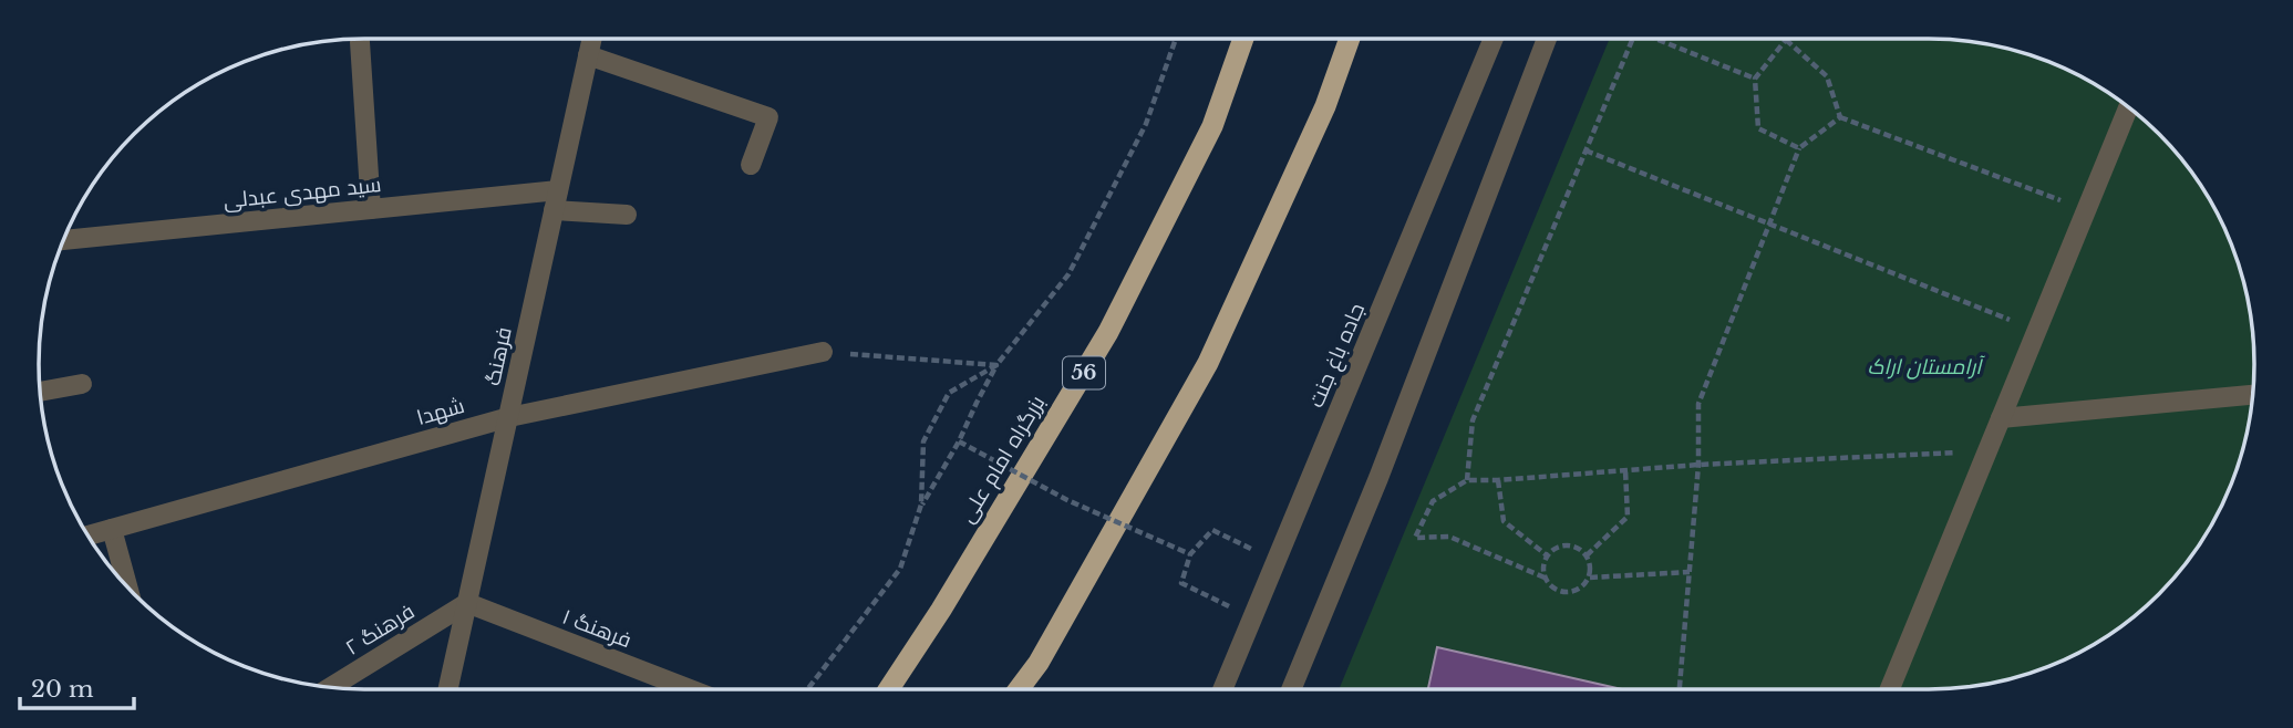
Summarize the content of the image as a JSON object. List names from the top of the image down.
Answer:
{
  "streets": {
    "highway": ["56", "بزرگراه امام علی"],
    "street": [
      "سید مهدی عبدلی",
      "جاده باغ جنت",
      "فرهنگ",
      "شهدا",
      "فرهنگ ۱",
      "فرهنگ ۲"
    ]
  },
  "crossings": [
    ["سید مهدی عبدلی", "فرهنگ"],
    ["فرهنگ", "شهدا"],
    ["فرهنگ", "فرهنگ ۱"],
    ["فرهنگ", "فرهنگ ۲"],
    ["فرهنگ ۱", "فرهنگ ۲"]
  ],
  "parks": ["آرامستان اراک"],
  "scale_bar": "20 m"
}
